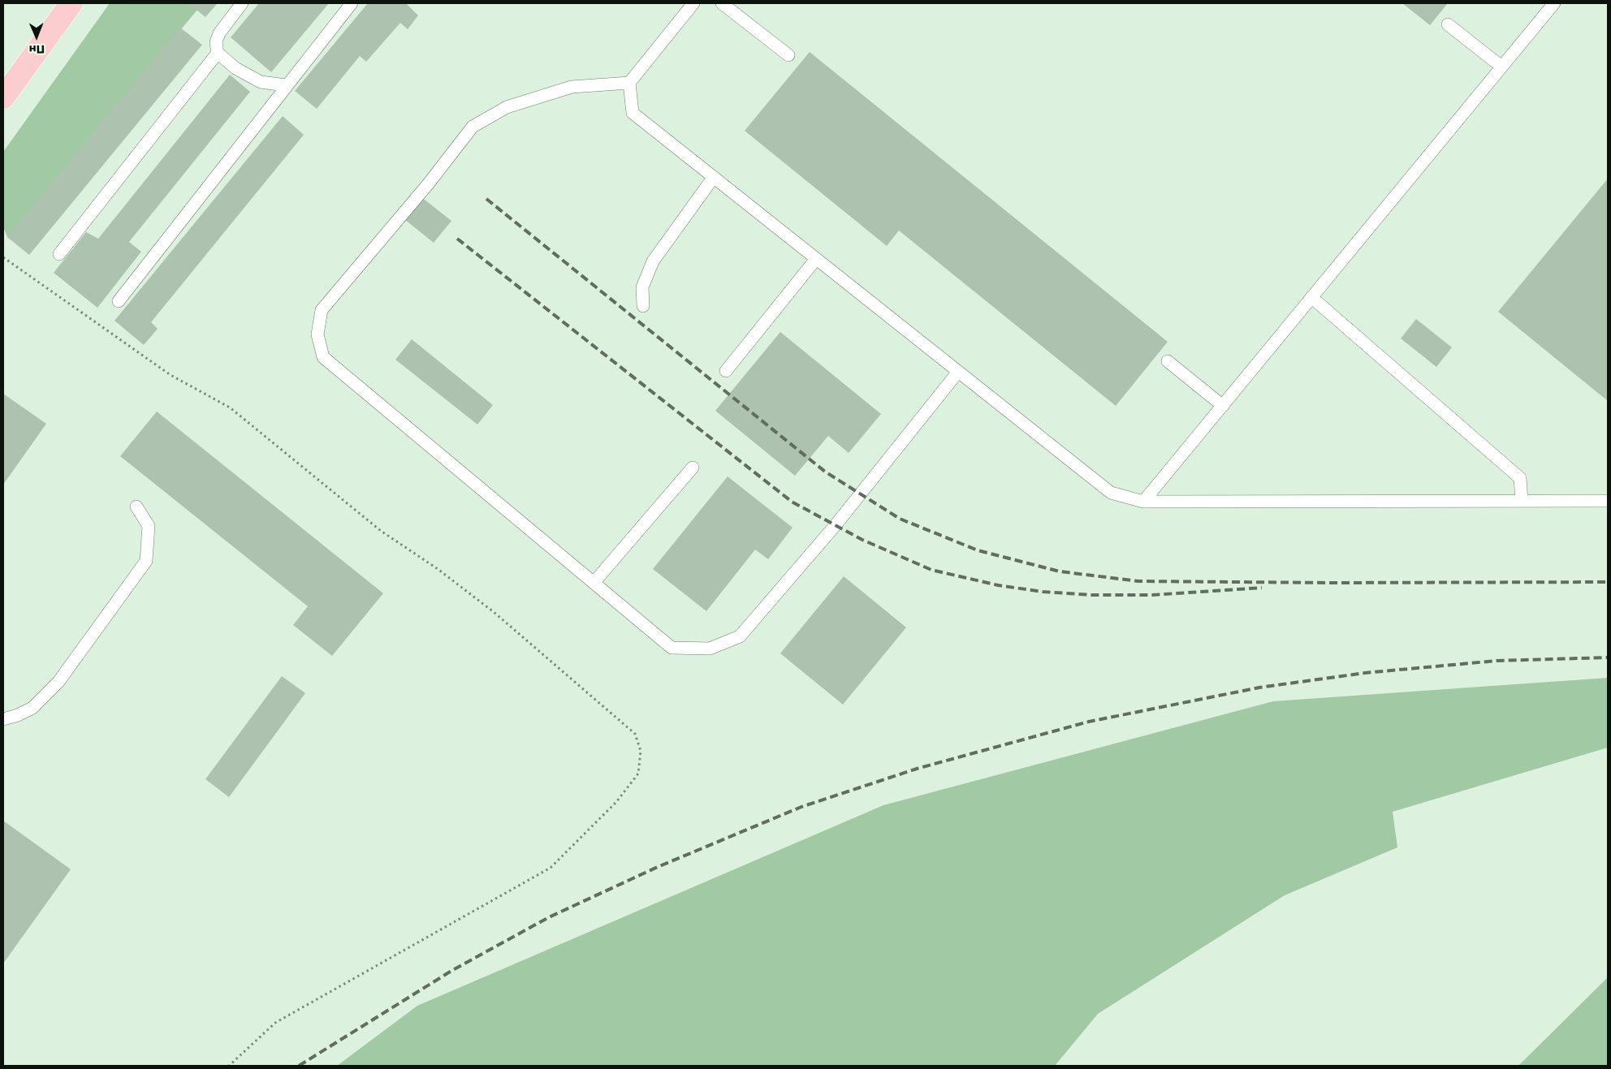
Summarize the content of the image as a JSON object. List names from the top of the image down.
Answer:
{
  "north": "bottom"
}
